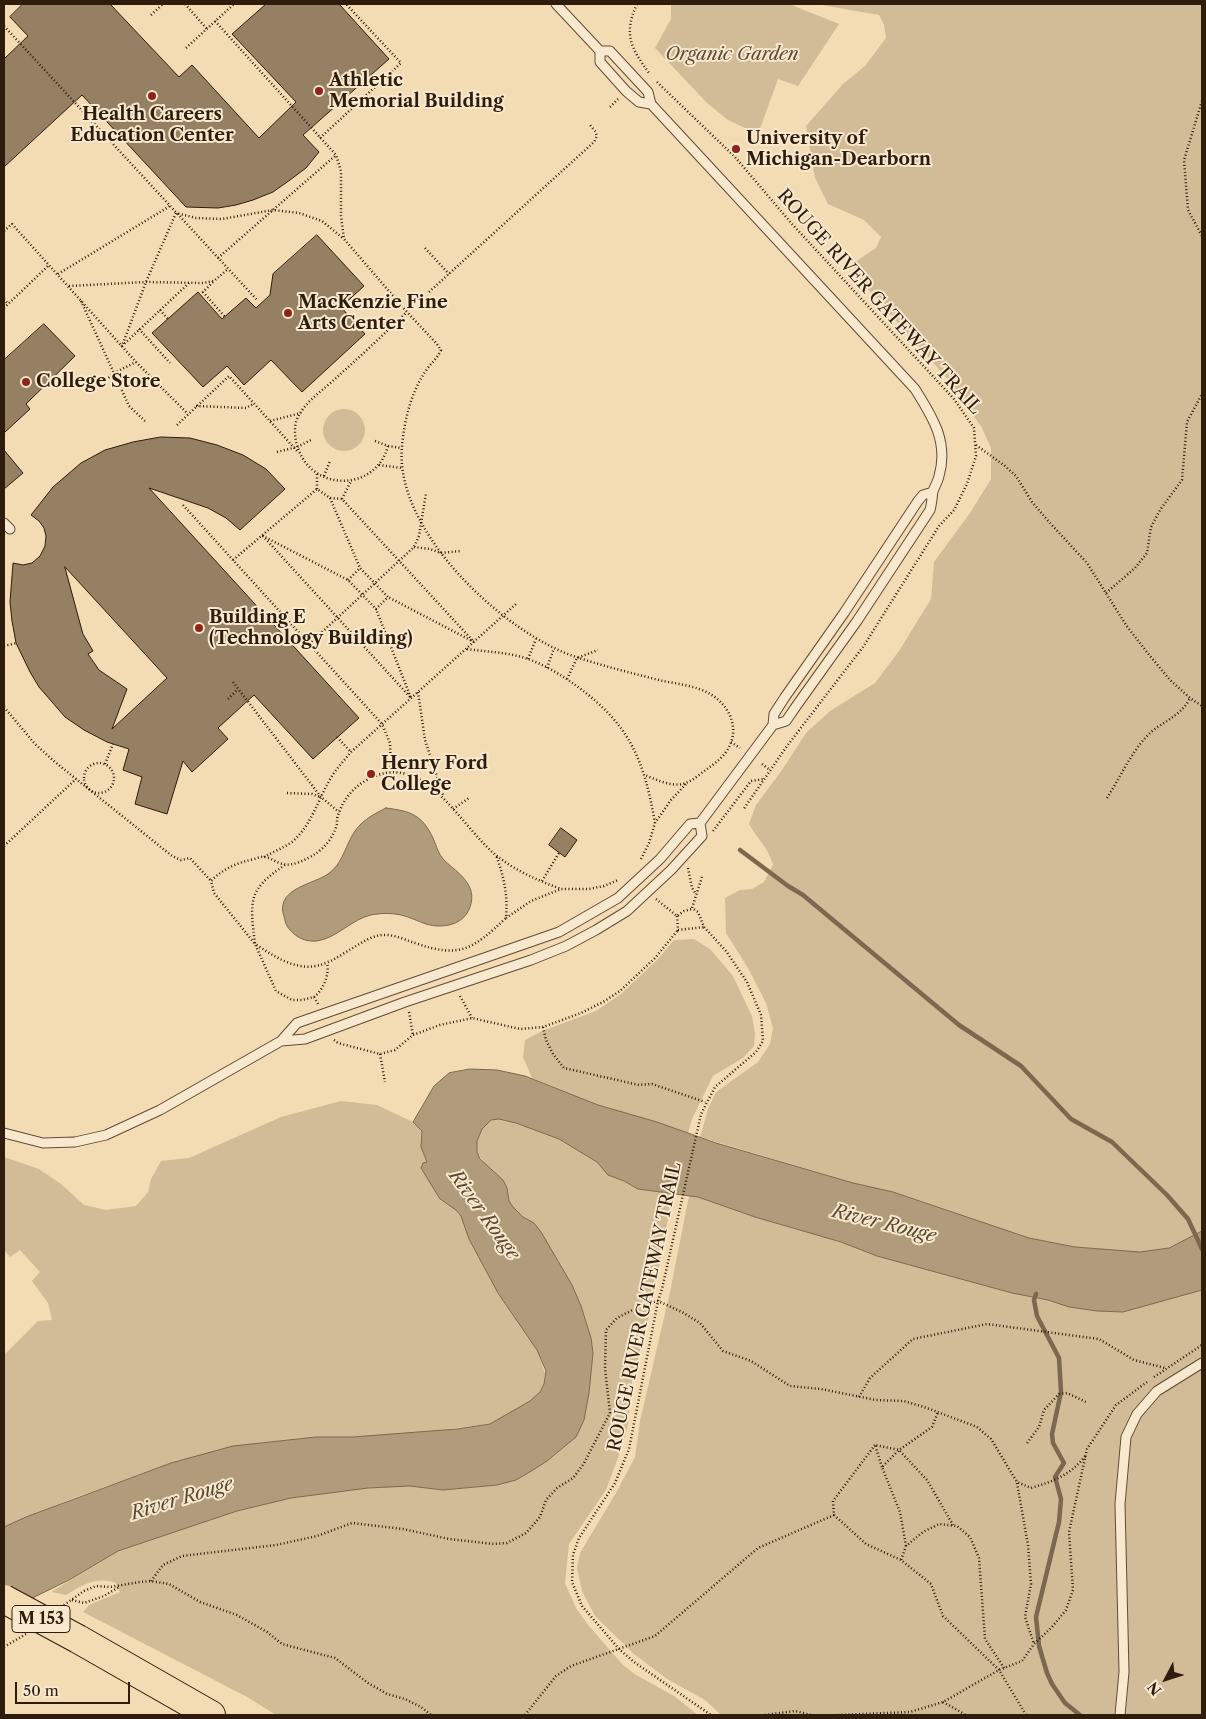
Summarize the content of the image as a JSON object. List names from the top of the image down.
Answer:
{
  "streets": {
    "main road": ["M 153"],
    "path": ["ROUGE RIVER GATEWAY TRAIL"]
  },
  "water": ["River Rouge"],
  "parks": ["Organic Garden"],
  "places": [
    "Athletic Memorial Building",
    "Health Careers Education Center",
    "University of Michigan-Dearborn",
    "MacKenzie Fine Arts Center",
    "College Store",
    "Building E (Technology Building)",
    "Henry Ford College"
  ],
  "scale_bar": "50 m",
  "north": "bottom left"
}
